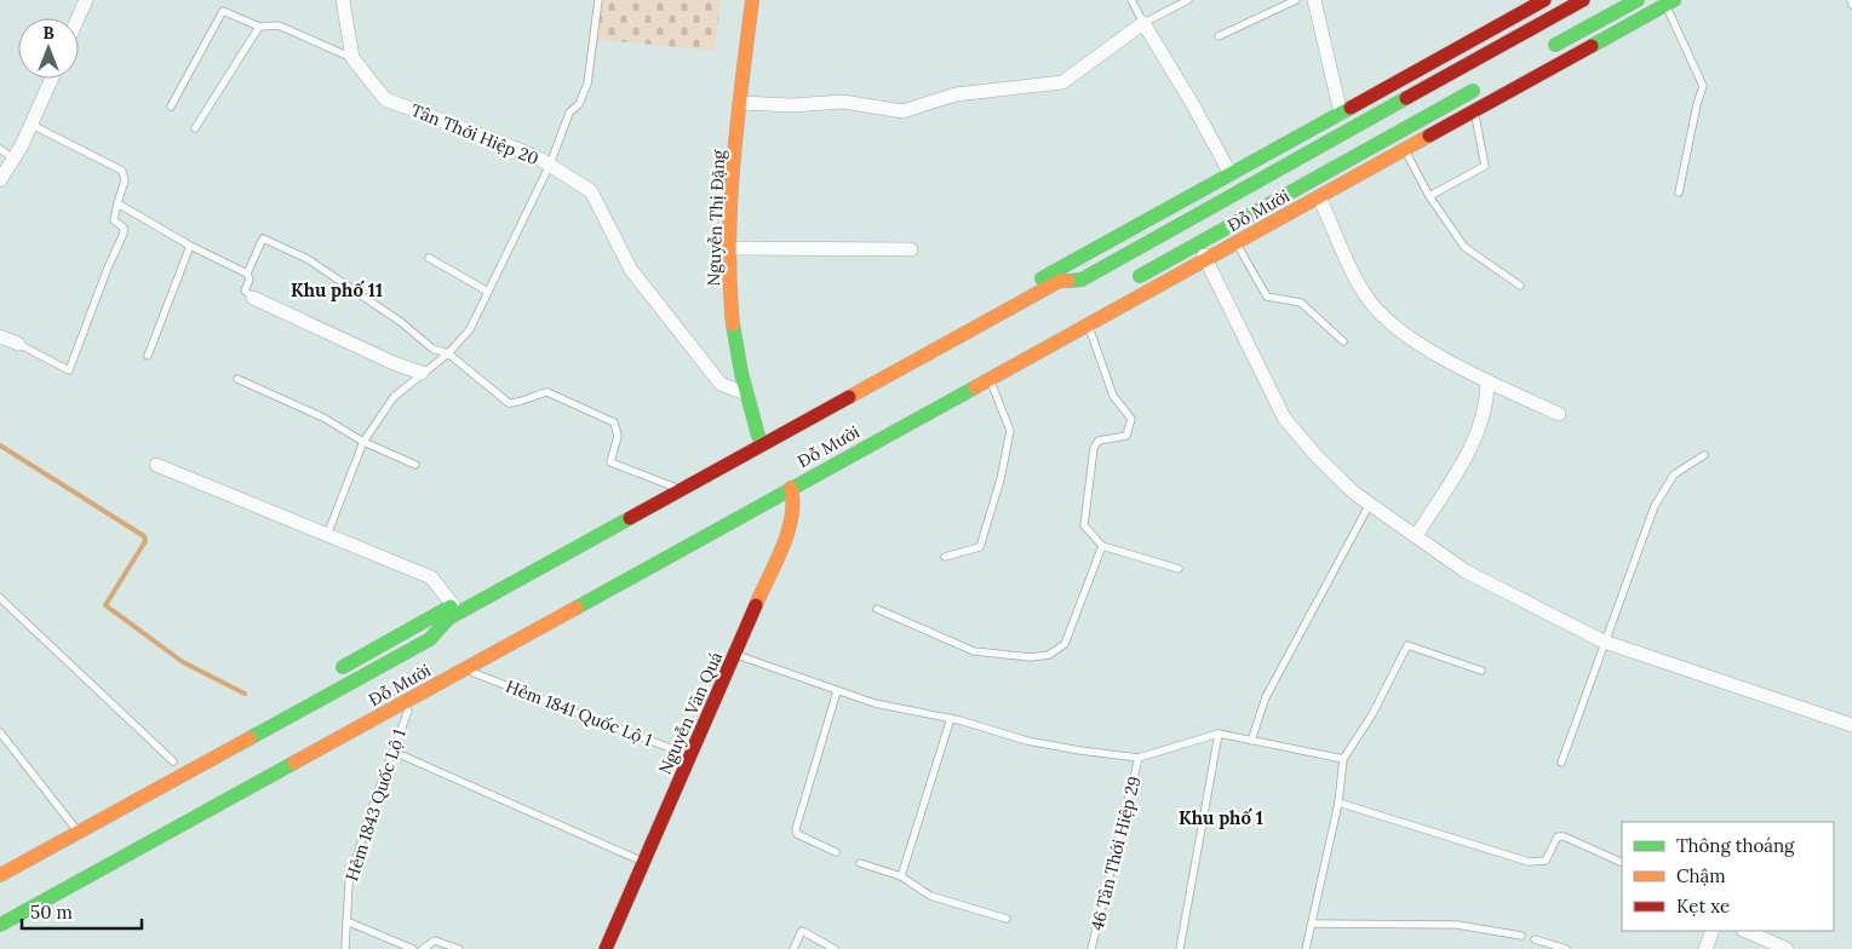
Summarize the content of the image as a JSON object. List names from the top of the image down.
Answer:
{
  "streets": {
    "main road": ["Đỗ Mười", "Nguyễn Thị Đặng", "Nguyễn Văn Quá"],
    "street": ["Tân Thới Hiệp 20"],
    "lane": ["Hẻm 1841 Quốc Lộ 1", "Hẻm 1843 Quốc Lộ 1", "46 Tân Thới Hiệp 29"]
  },
  "crossings": [
    ["Tân Thới Hiệp 20", "Nguyễn Thị Đặng"],
    ["Đỗ Mười", "Nguyễn Thị Đặng"],
    ["Đỗ Mười", "Hẻm 1841 Quốc Lộ 1"],
    ["Đỗ Mười", "Nguyễn Văn Quá"],
    ["Đỗ Mười", "Hẻm 1843 Quốc Lộ 1"],
    ["Hẻm 1841 Quốc Lộ 1", "Nguyễn Văn Quá"]
  ],
  "districts": ["Khu phố 11", "Khu phố 1"],
  "legend": ["Thông thoáng", "Chậm", "Kẹt xe"],
  "scale_bar": "50 m",
  "north": "top"
}
